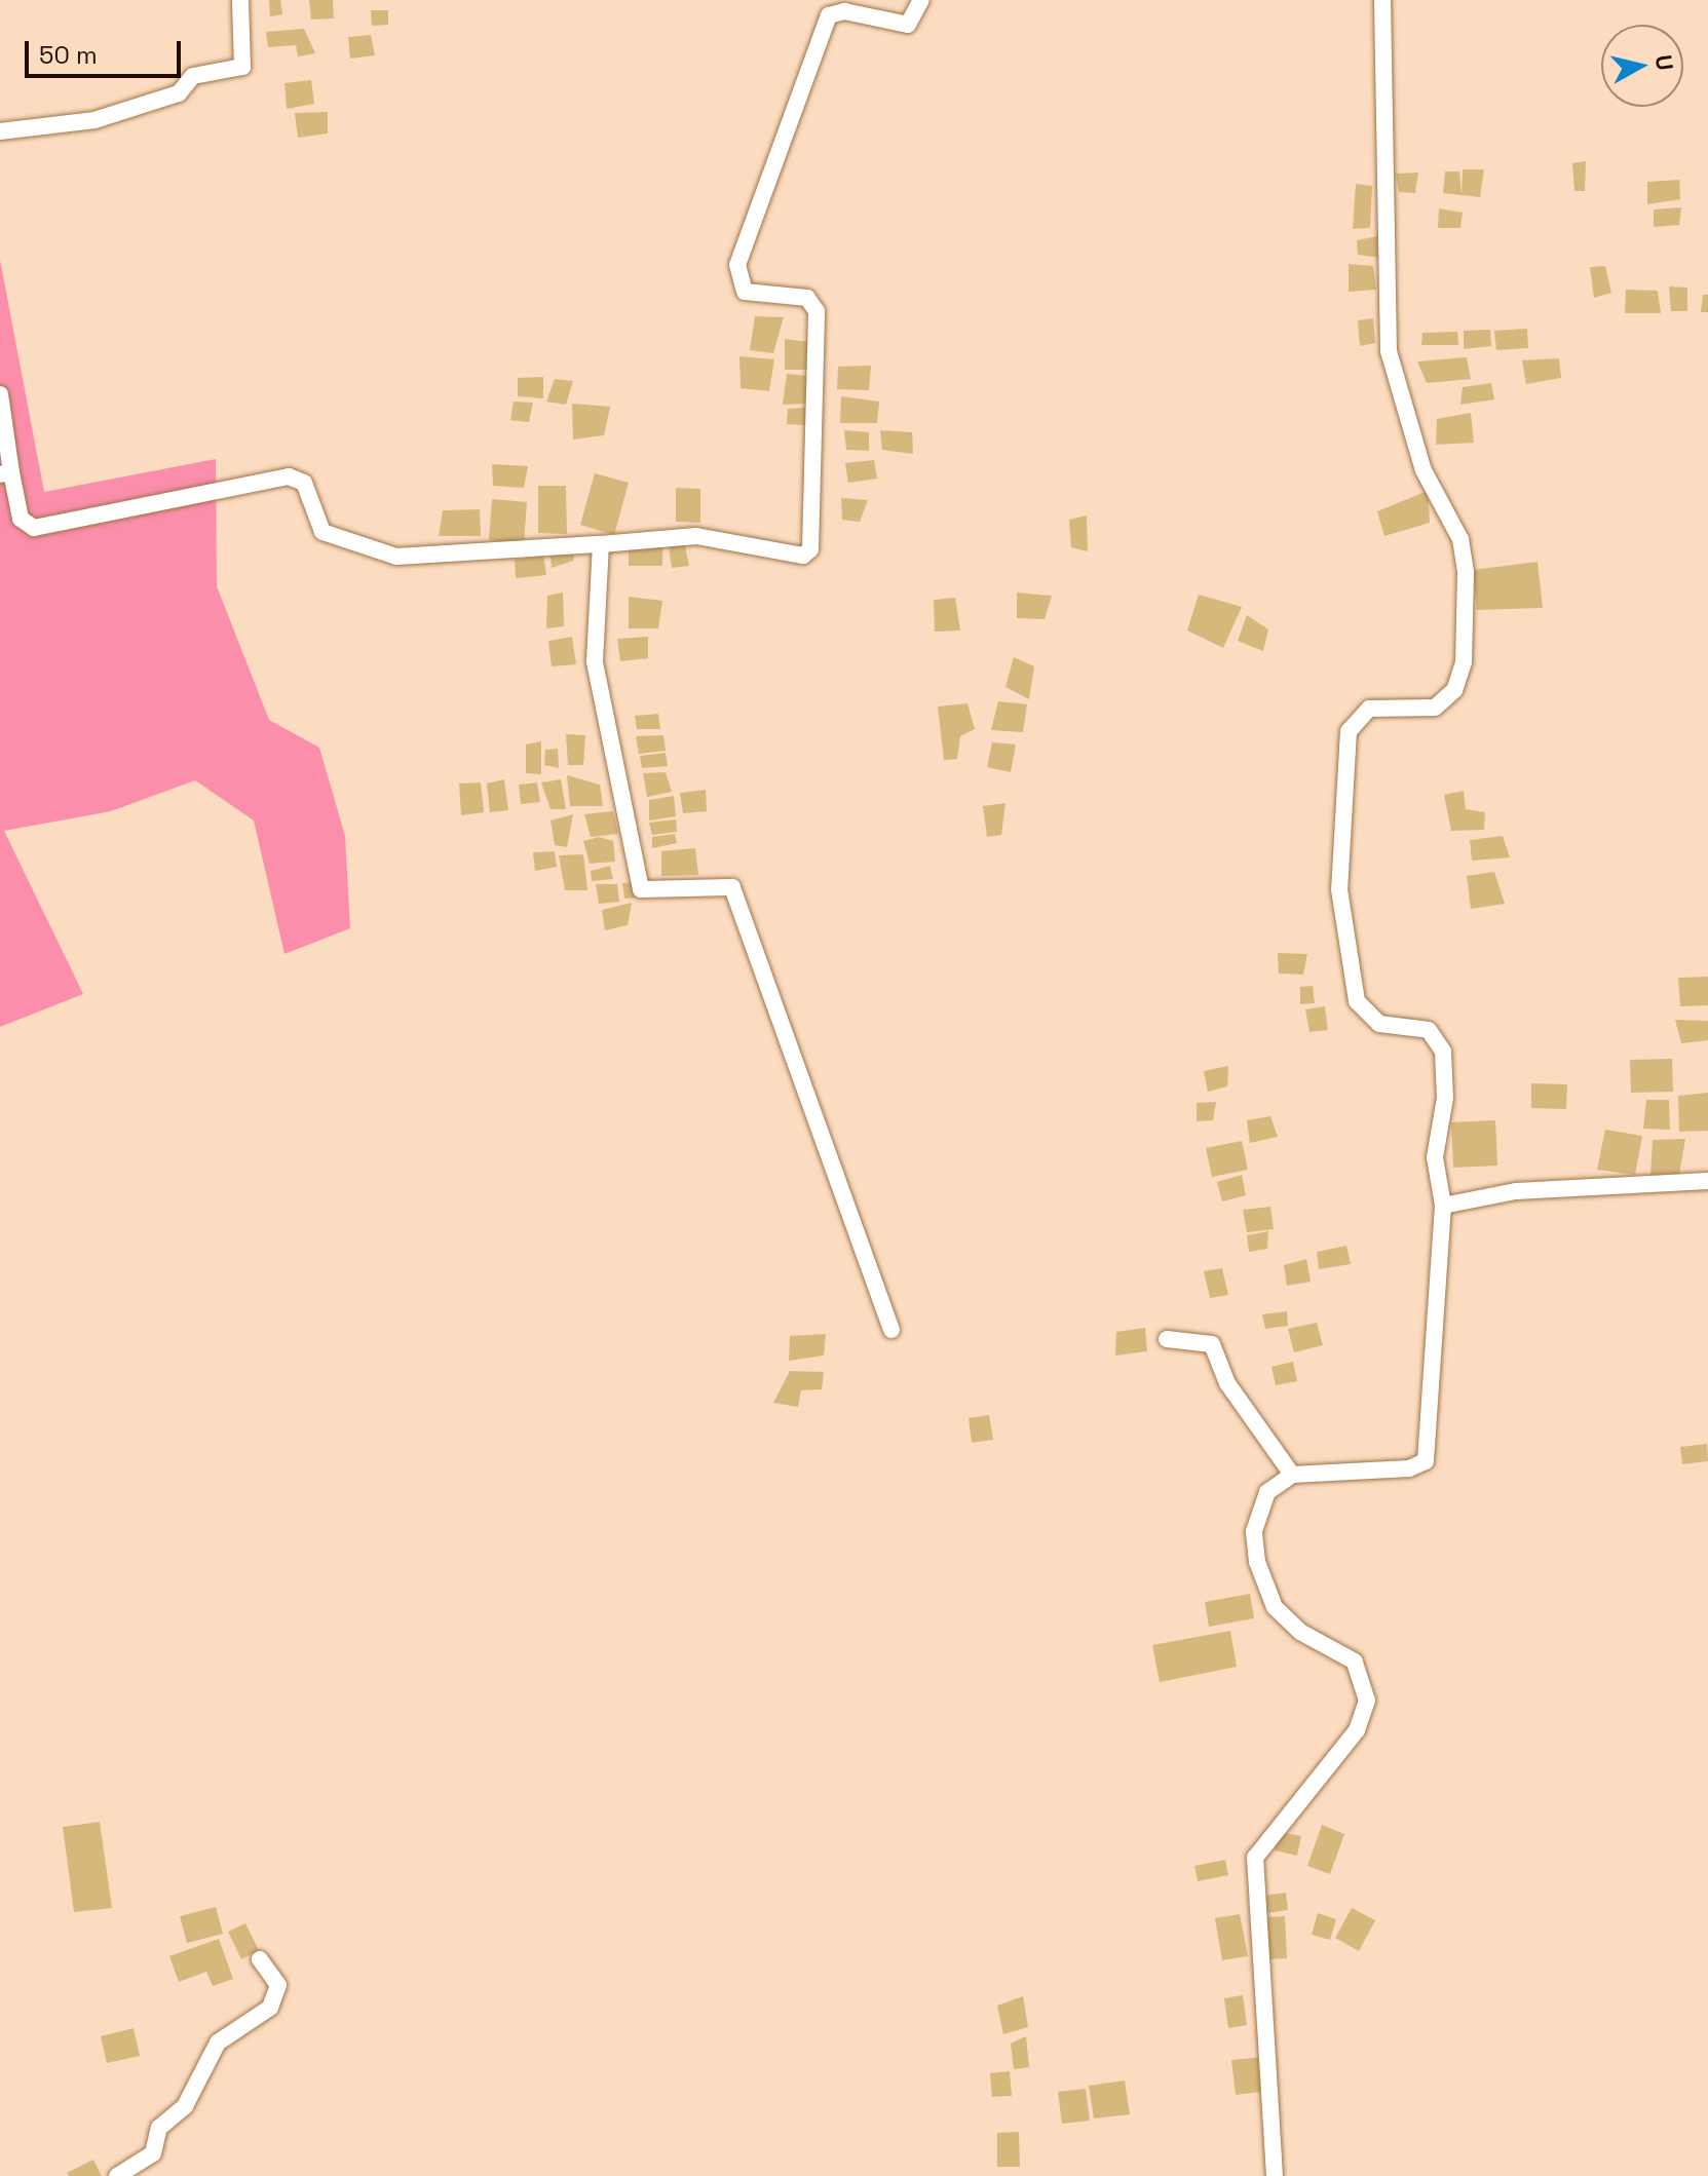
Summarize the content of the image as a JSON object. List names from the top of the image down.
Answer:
{
  "scale_bar": "50 m",
  "north": "right"
}
